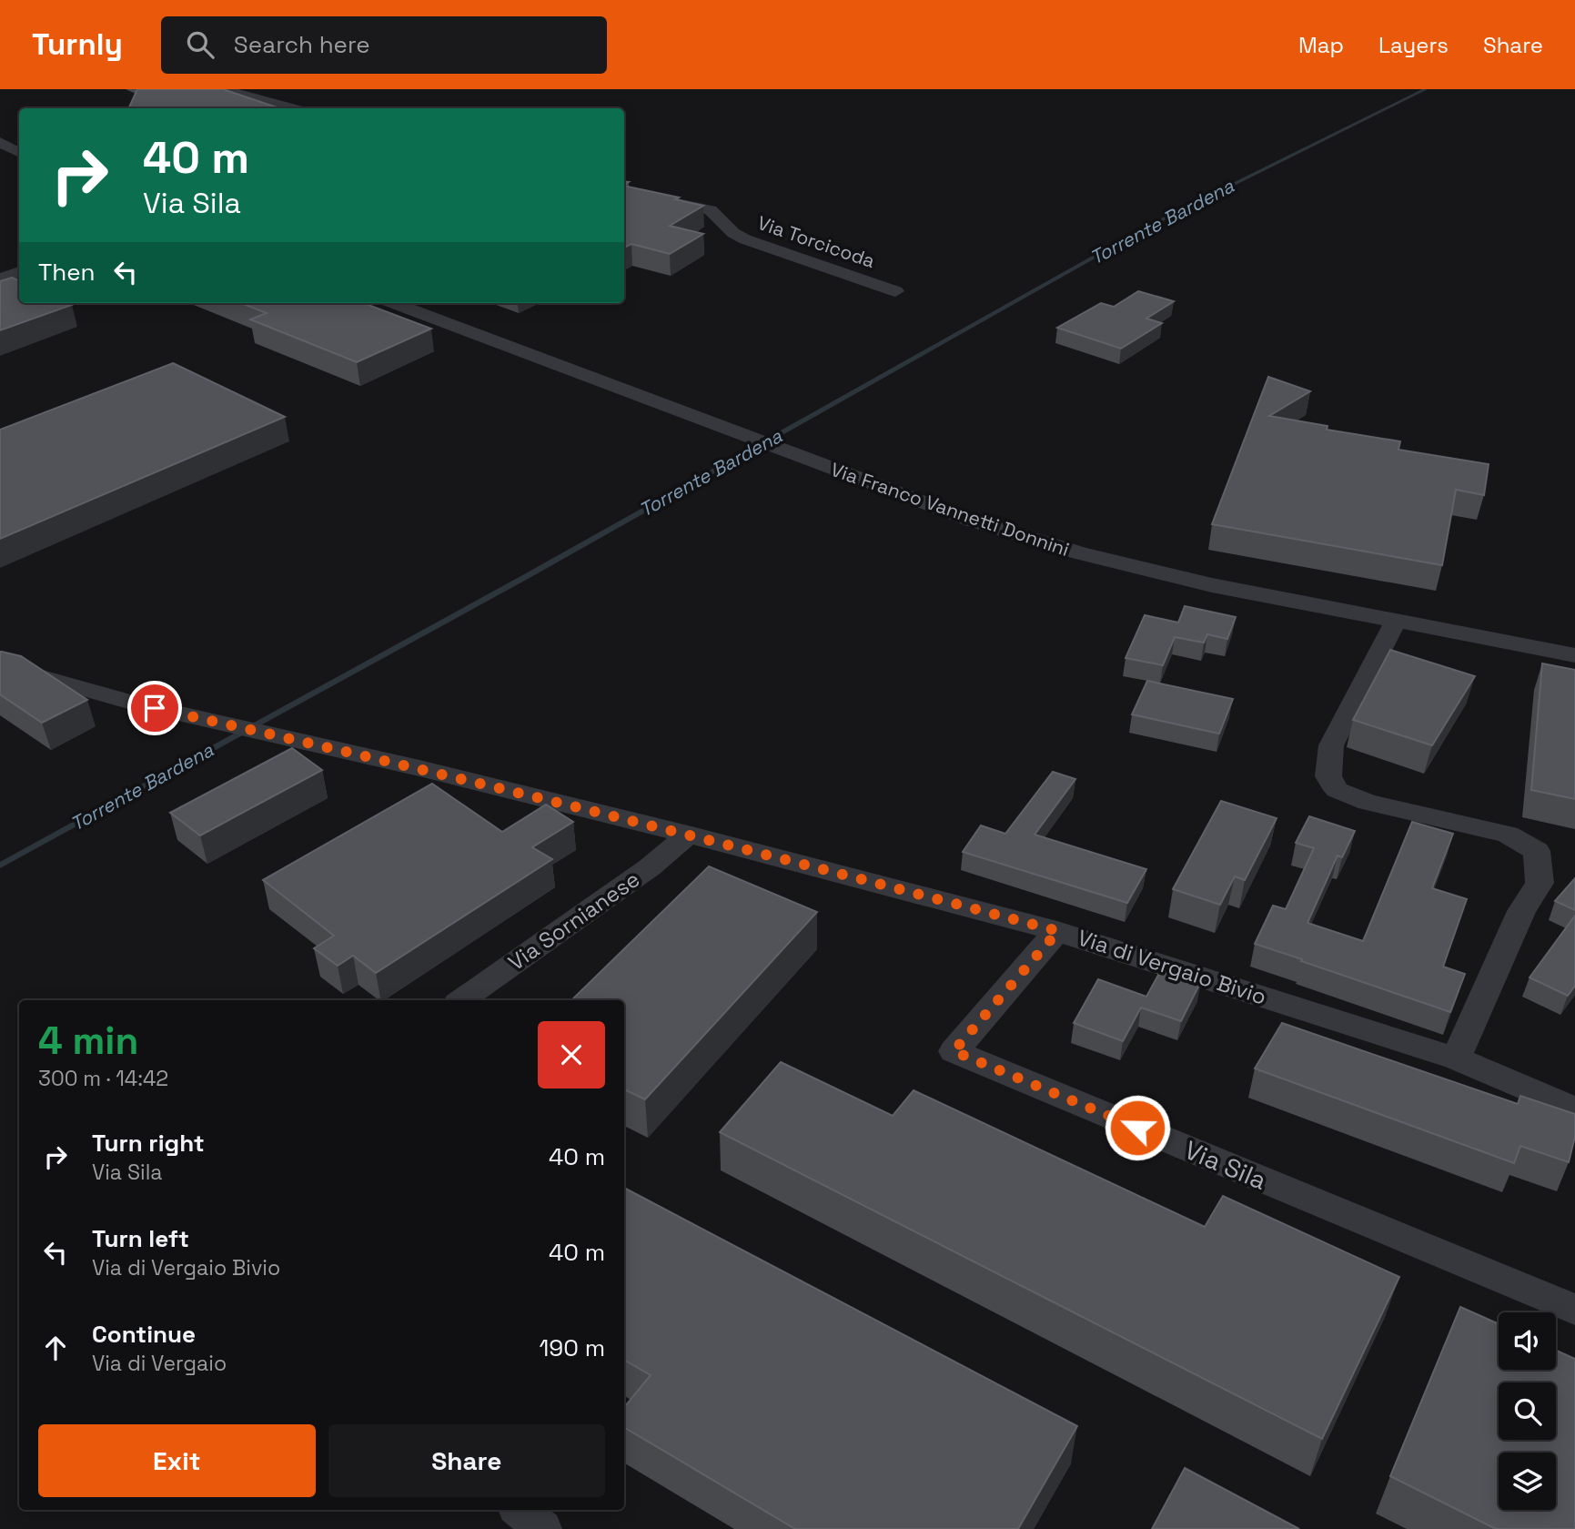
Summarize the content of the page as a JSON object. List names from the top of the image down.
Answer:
{
  "streets": {
    "street": [
      "Via Torcicoda",
      "Via Franco Vannetti Donnini",
      "Via Sornianese",
      "Via di Vergaio Bivio",
      "Via Sila"
    ]
  },
  "crossings": [
    ["Via Sornianese", "Via di Vergaio Bivio"],
    ["Via di Vergaio Bivio", "Via Sila"]
  ],
  "water": ["Torrente Bardena"],
  "page": {
    "header": "Turnly",
    "search": "Search here",
    "nav": ["Map", "Layers", "Share"],
    "turn": ["40 m", "Via Sila"],
    "then": "Then",
    "heading": ["4 min", "300 m · 14:42"],
    "list": [
      {
        "name": "Turn right",
        "note": "Via Sila",
        "value": "40 m"
      },
      {
        "name": "Turn left",
        "note": "Via di Vergaio Bivio",
        "value": "40 m"
      },
      {
        "name": "Continue",
        "note": "Via di Vergaio",
        "value": "190 m"
      }
    ],
    "buttons": ["Exit", "Share"]
  }
}
